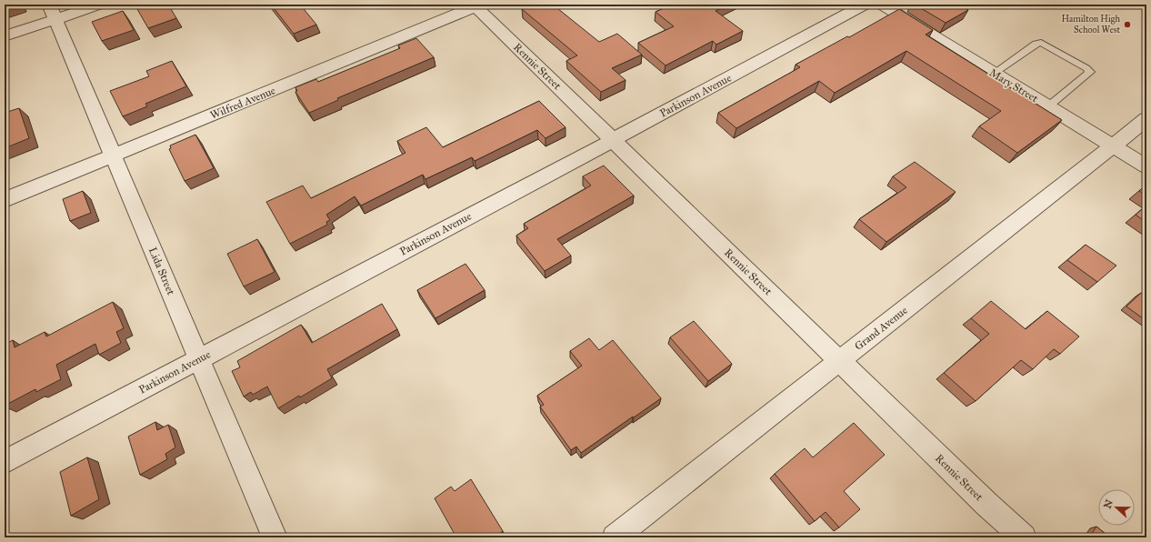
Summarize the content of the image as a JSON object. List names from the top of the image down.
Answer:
{
  "streets": {
    "street": [
      "Rennie Street",
      "Mary Street",
      "Parkinson Avenue",
      "Wilfred Avenue",
      "Lida Street",
      "Grand Avenue"
    ]
  },
  "crossings": [
    ["Rennie Street", "Parkinson Avenue"],
    ["Rennie Street", "Wilfred Avenue"],
    ["Rennie Street", "Grand Avenue"],
    ["Mary Street", "Grand Avenue"],
    ["Parkinson Avenue", "Lida Street"],
    ["Wilfred Avenue", "Lida Street"]
  ],
  "places": ["Hamilton High School West"],
  "north": "left"
}
